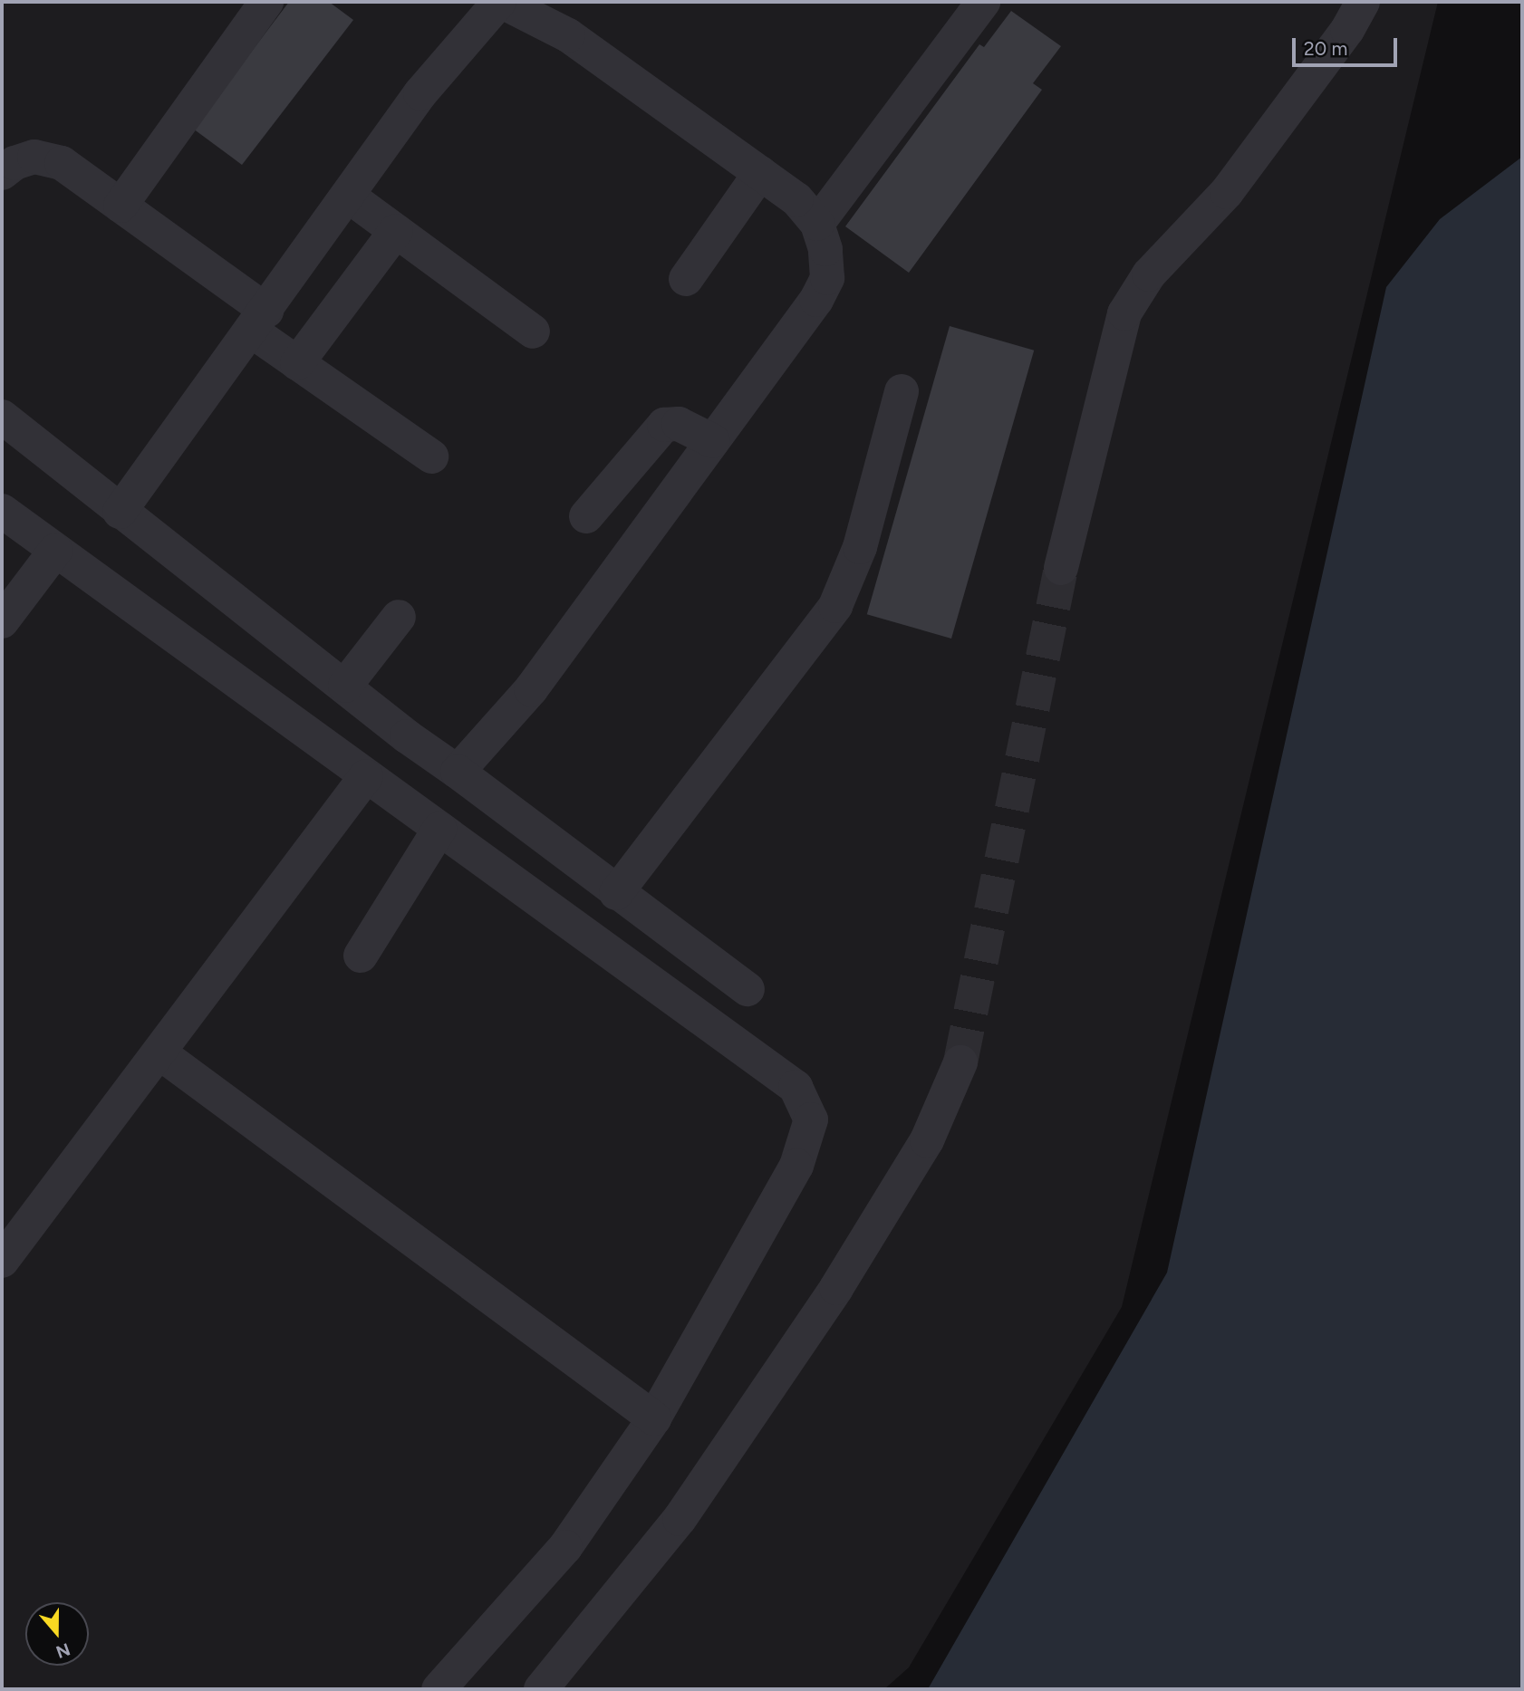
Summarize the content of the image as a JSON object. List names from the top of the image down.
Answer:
{
  "scale_bar": "20 m",
  "north": "bottom"
}
